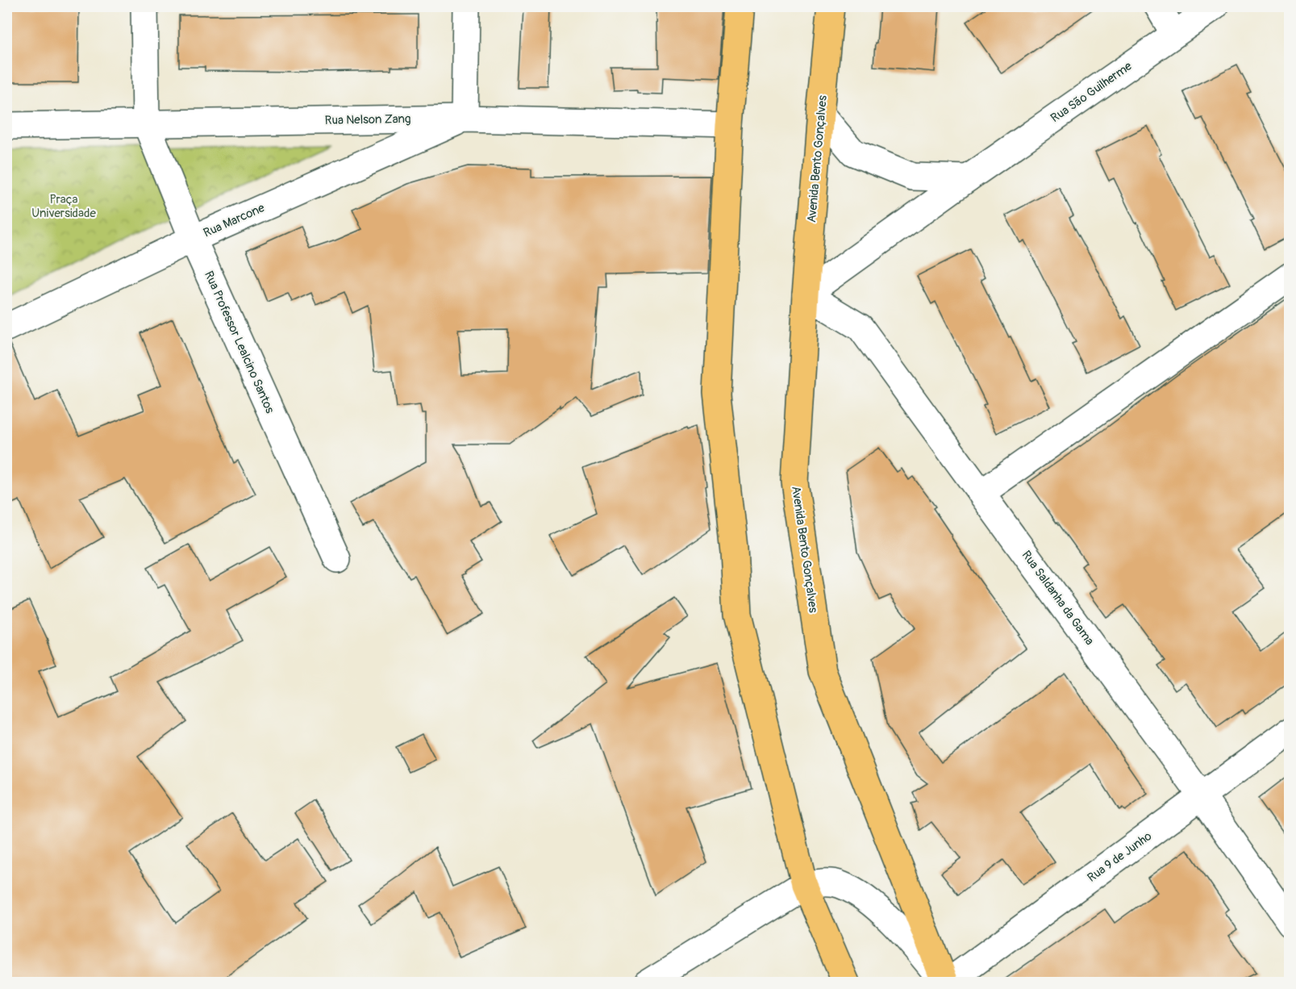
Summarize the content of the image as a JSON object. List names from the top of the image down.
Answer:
{
  "streets": {
    "main road": ["Avenida Bento Gonçalves"],
    "street": [
      "Rua São Guilherme",
      "Rua Nelson Zang",
      "Rua Marcone",
      "Rua Professor Lealcino Santos",
      "Rua Saldanha da Gama",
      "Rua 9 de Junho"
    ]
  },
  "crossings": [
    ["Rua São Guilherme", "Avenida Bento Gonçalves"],
    ["Rua São Guilherme", "Rua Saldanha da Gama"],
    ["Rua Nelson Zang", "Rua Marcone"],
    ["Rua Nelson Zang", "Rua Professor Lealcino Santos"],
    ["Avenida Bento Gonçalves", "Rua Saldanha da Gama"],
    ["Avenida Bento Gonçalves", "Rua 9 de Junho"],
    ["Rua Marcone", "Rua Professor Lealcino Santos"],
    ["Rua Saldanha da Gama", "Rua 9 de Junho"]
  ],
  "parks": ["Praça Universidade"]
}
